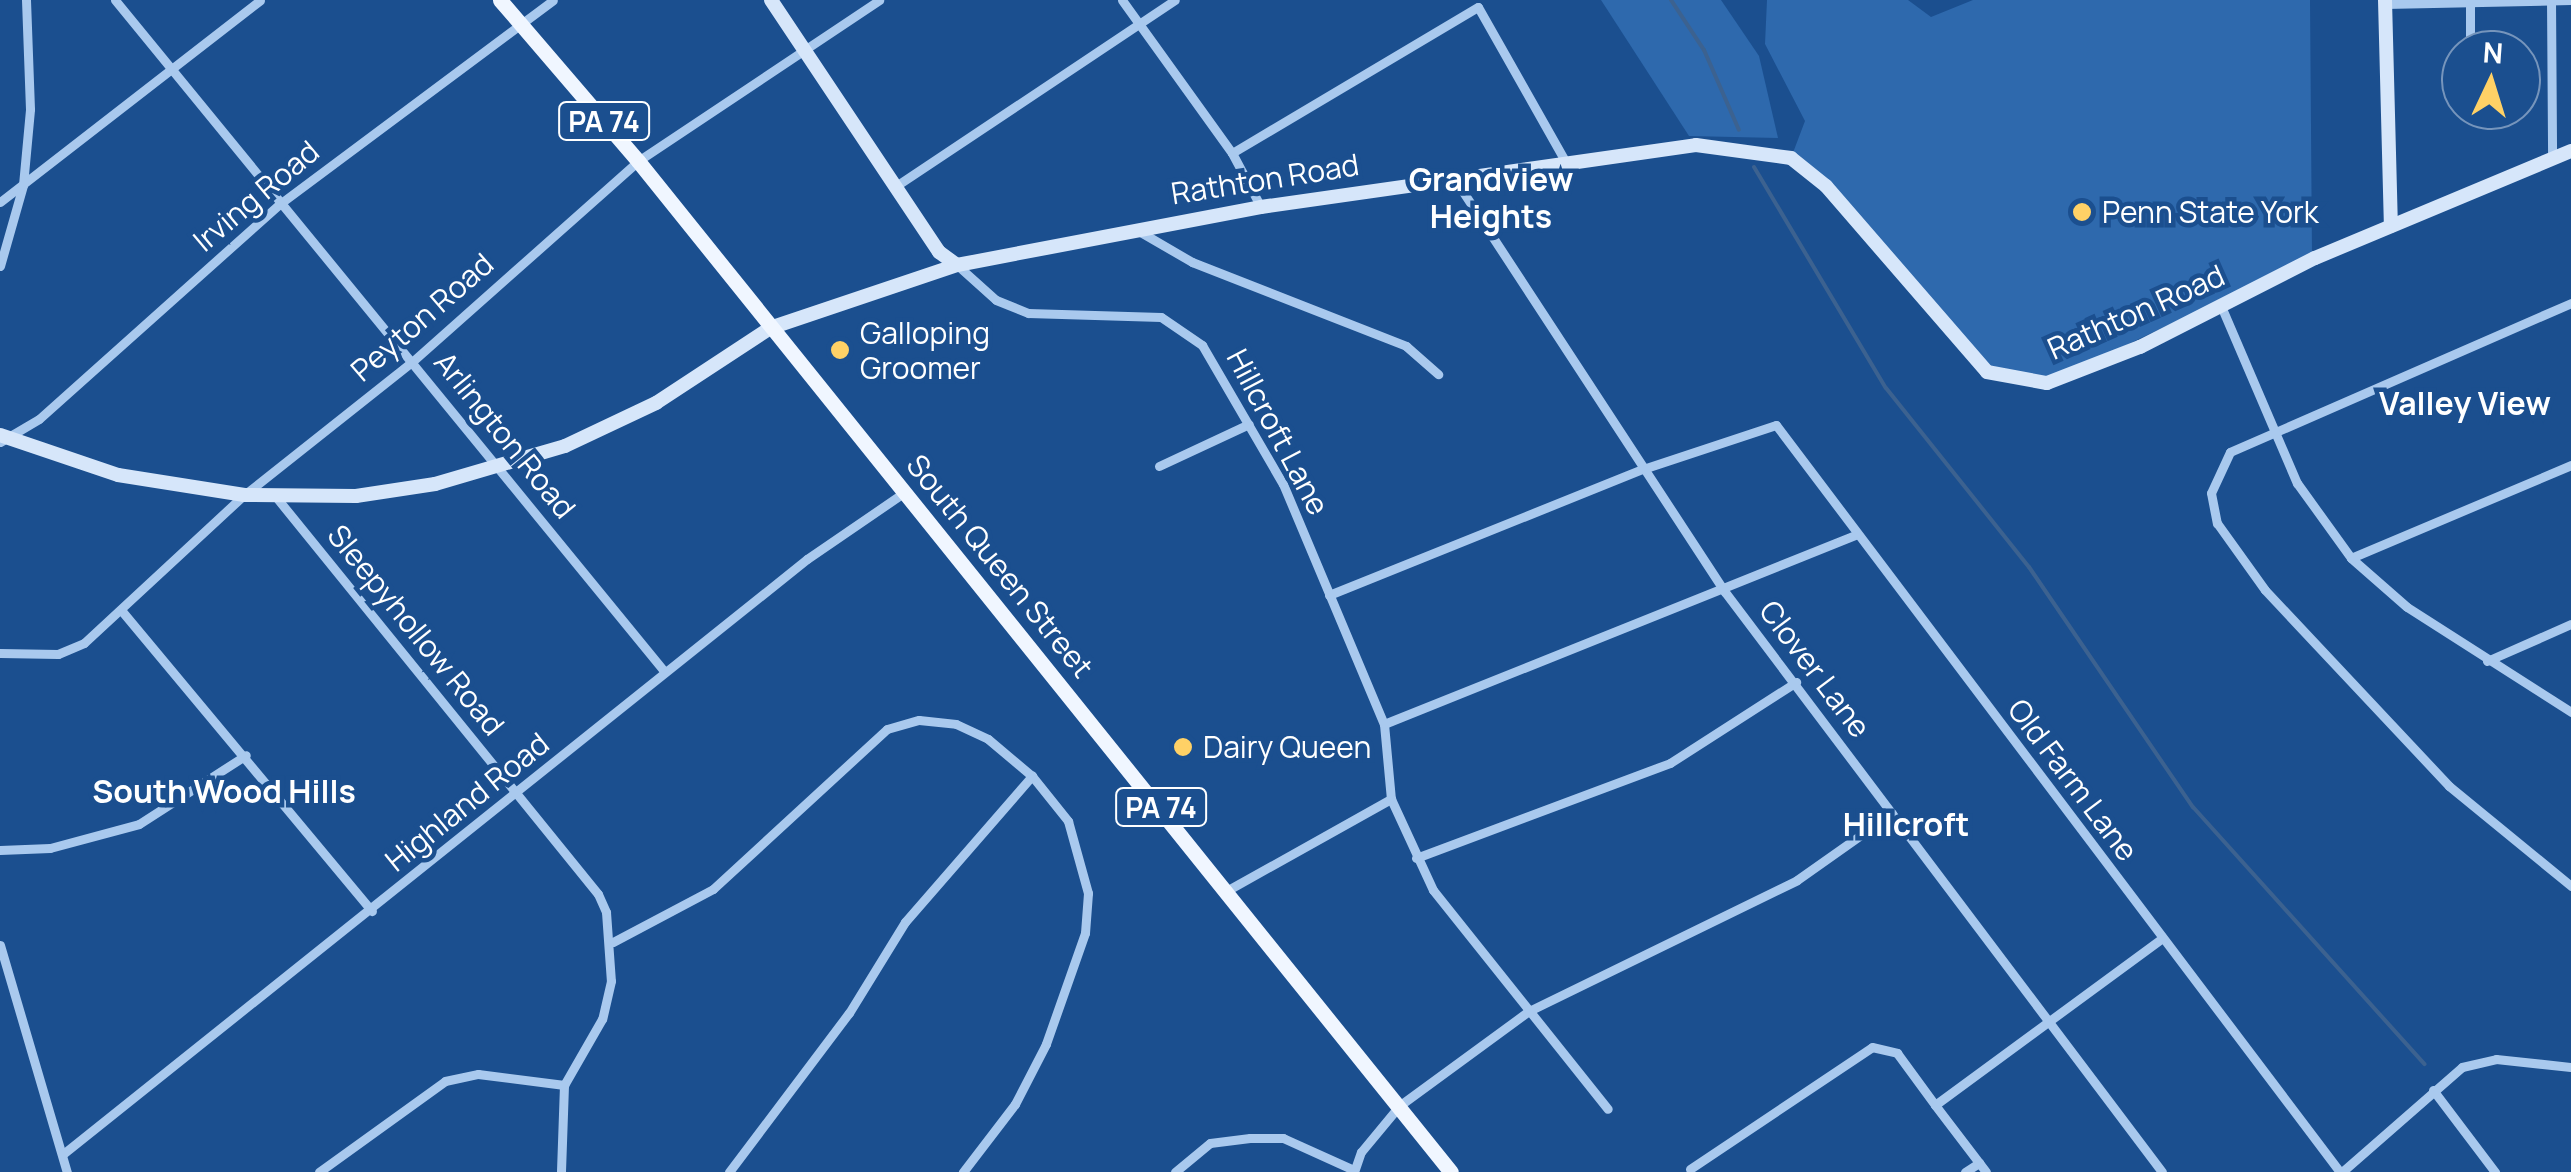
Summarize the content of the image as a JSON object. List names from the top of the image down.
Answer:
{
  "streets": {
    "main road": ["PA 74", "South Queen Street"],
    "street": [
      "Rathton Road",
      "Irving Road",
      "Peyton Road",
      "Hillcroft Lane",
      "Arlington Road",
      "Sleepyhollow Road",
      "Clover Lane",
      "Old Farm Lane",
      "Highland Road"
    ]
  },
  "crossings": [
    ["Rathton Road", "Irving Road"],
    ["Rathton Road", "Peyton Road"],
    ["Rathton Road", "Hillcroft Lane"],
    ["Rathton Road", "Arlington Road"],
    ["Rathton Road", "South Queen Street"],
    ["Rathton Road", "Sleepyhollow Road"],
    ["Rathton Road", "Clover Lane"],
    ["Irving Road", "Arlington Road"],
    ["Irving Road", "South Queen Street"],
    ["Peyton Road", "Arlington Road"],
    ["Peyton Road", "South Queen Street"],
    ["Arlington Road", "Highland Road"],
    ["South Queen Street", "Highland Road"],
    ["Sleepyhollow Road", "Highland Road"],
    ["Clover Lane", "Old Farm Lane"]
  ],
  "districts": [
    "Grandview Heights",
    "Valley View",
    "South Wood Hills",
    "Hillcroft"
  ],
  "places": ["Penn State York", "Galloping Groomer", "Dairy Queen"],
  "north": "top"
}
